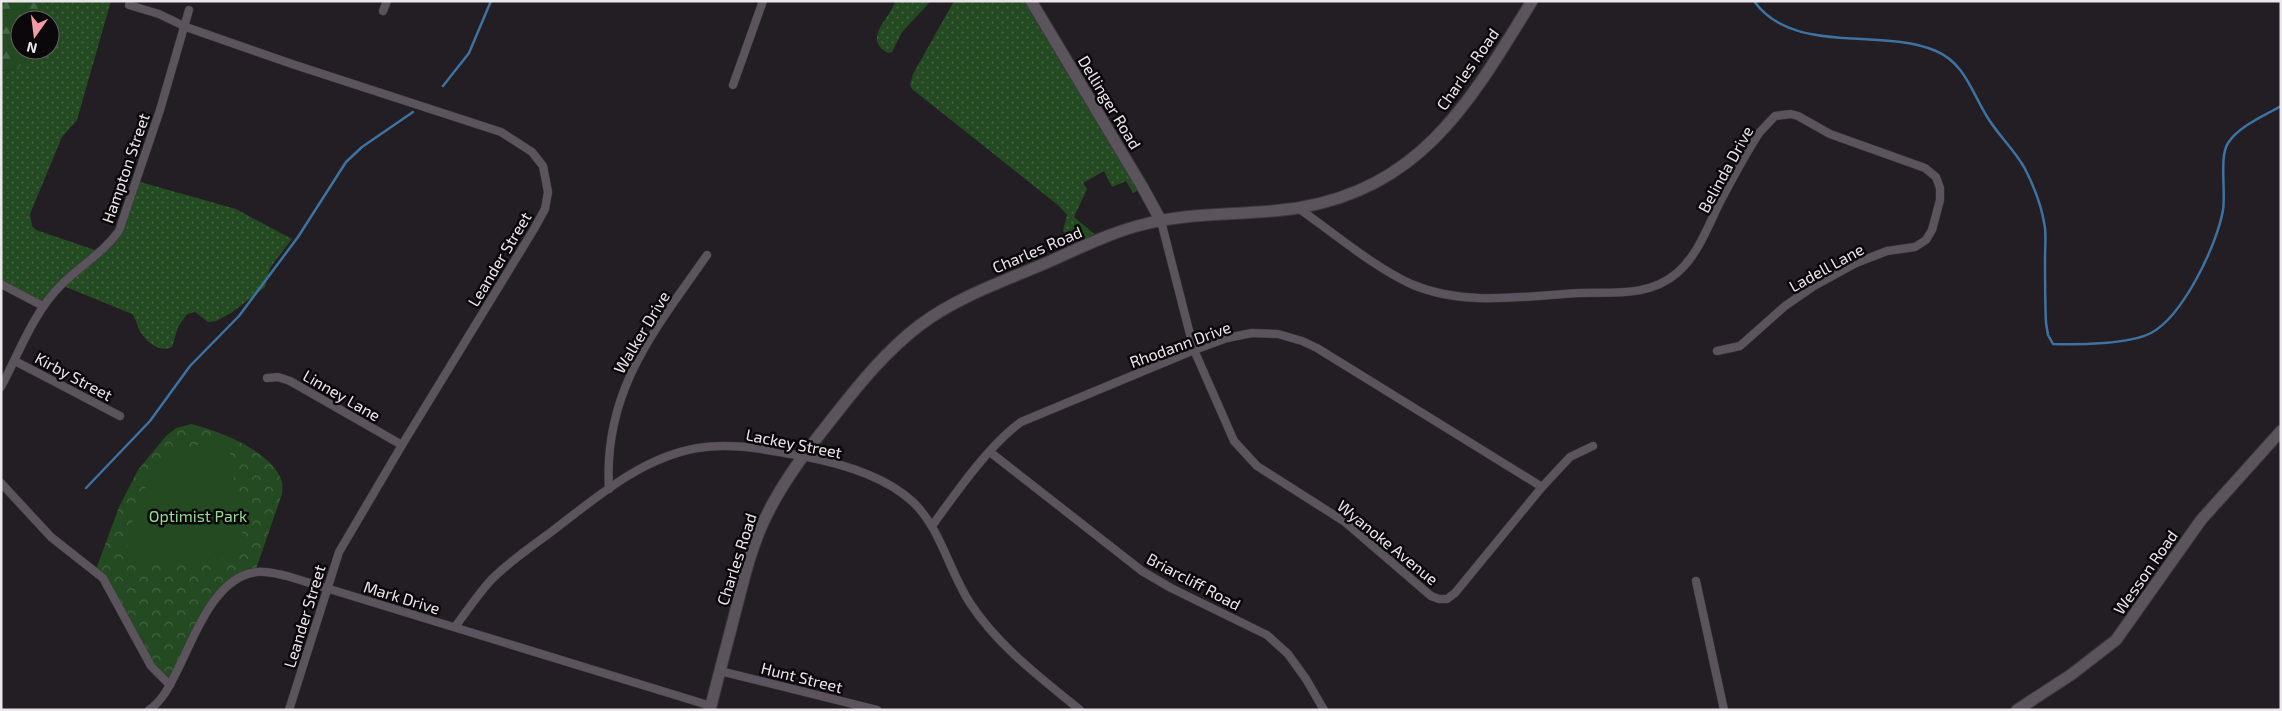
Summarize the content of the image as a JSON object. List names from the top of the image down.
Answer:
{
  "streets": {
    "street": [
      "Charles Road",
      "Dellinger Road",
      "Hampton Street",
      "Belinda Drive",
      "Leander Street",
      "Ladell Lane",
      "Walker Drive",
      "Rhodann Drive",
      "Kirby Street",
      "Linney Lane",
      "Lackey Street",
      "Wyanoke Avenue",
      "Wesson Road",
      "Briarcliff Road",
      "Mark Drive",
      "Hunt Street"
    ]
  },
  "crossings": [
    ["Charles Road", "Dellinger Road"],
    ["Charles Road", "Belinda Drive"],
    ["Charles Road", "Lackey Street"],
    ["Charles Road", "Wyanoke Avenue"],
    ["Charles Road", "Mark Drive"],
    ["Charles Road", "Hunt Street"],
    ["Dellinger Road", "Wyanoke Avenue"],
    ["Hampton Street", "Leander Street"],
    ["Hampton Street", "Kirby Street"],
    ["Belinda Drive", "Ladell Lane"],
    ["Leander Street", "Linney Lane"],
    ["Leander Street", "Mark Drive"],
    ["Walker Drive", "Lackey Street"],
    ["Rhodann Drive", "Lackey Street"],
    ["Rhodann Drive", "Wyanoke Avenue"],
    ["Rhodann Drive", "Briarcliff Road"],
    ["Lackey Street", "Mark Drive"]
  ],
  "parks": ["Optimist Park"],
  "north": "bottom"
}
